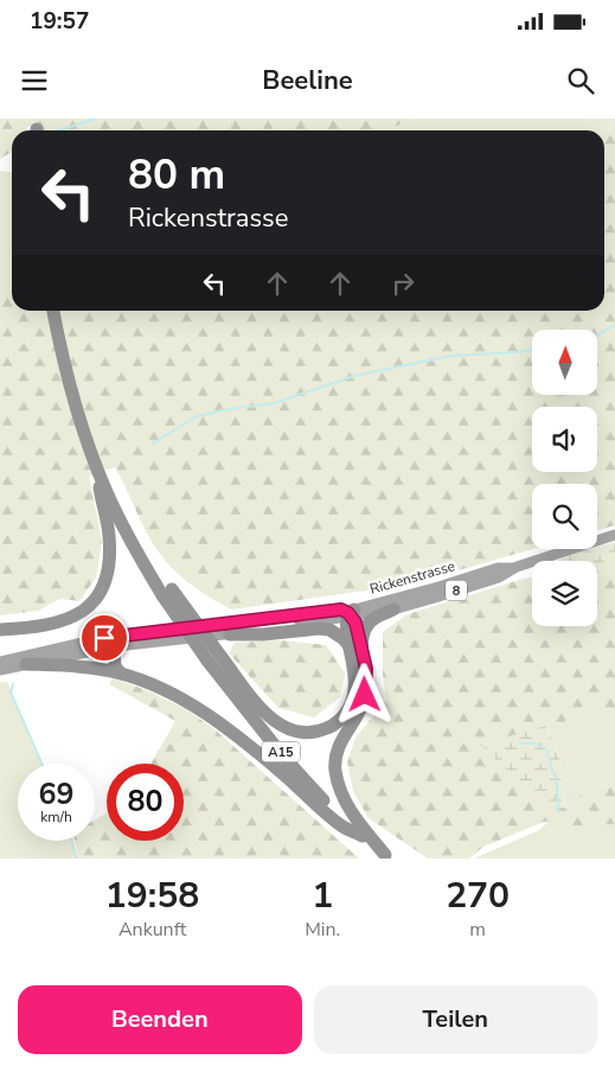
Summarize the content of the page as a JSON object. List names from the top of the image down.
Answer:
{
  "streets": {
    "highway": ["A15"],
    "main road": ["Rickenstrasse", "8"]
  },
  "north": "top",
  "page": {
    "status": "19:57",
    "header": "Beeline",
    "turn": ["80 m", "Rickenstrasse"],
    "speed": "69 km/h",
    "limit": "80",
    "eta": [
      "19:58",
      "Ankunft",
      "1",
      "Min.",
      "270",
      "m"
    ],
    "buttons": ["Beenden", "Teilen"]
  }
}
